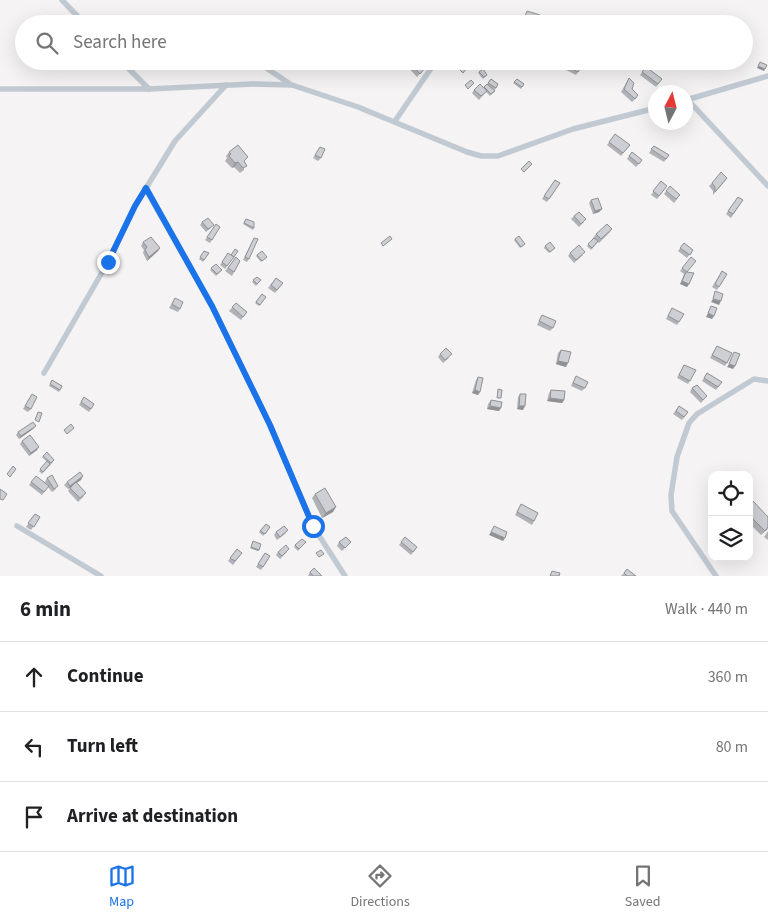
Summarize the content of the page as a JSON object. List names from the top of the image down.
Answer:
{
  "north": "top",
  "page": {
    "search": "Search here",
    "heading": ["6 min", "Walk · 440 m"],
    "list": [
      ["Continue", "360 m"],
      ["Turn left", "80 m"],
      "Arrive at destination"
    ],
    "nav": ["Map", "Directions", "Saved"]
  }
}
